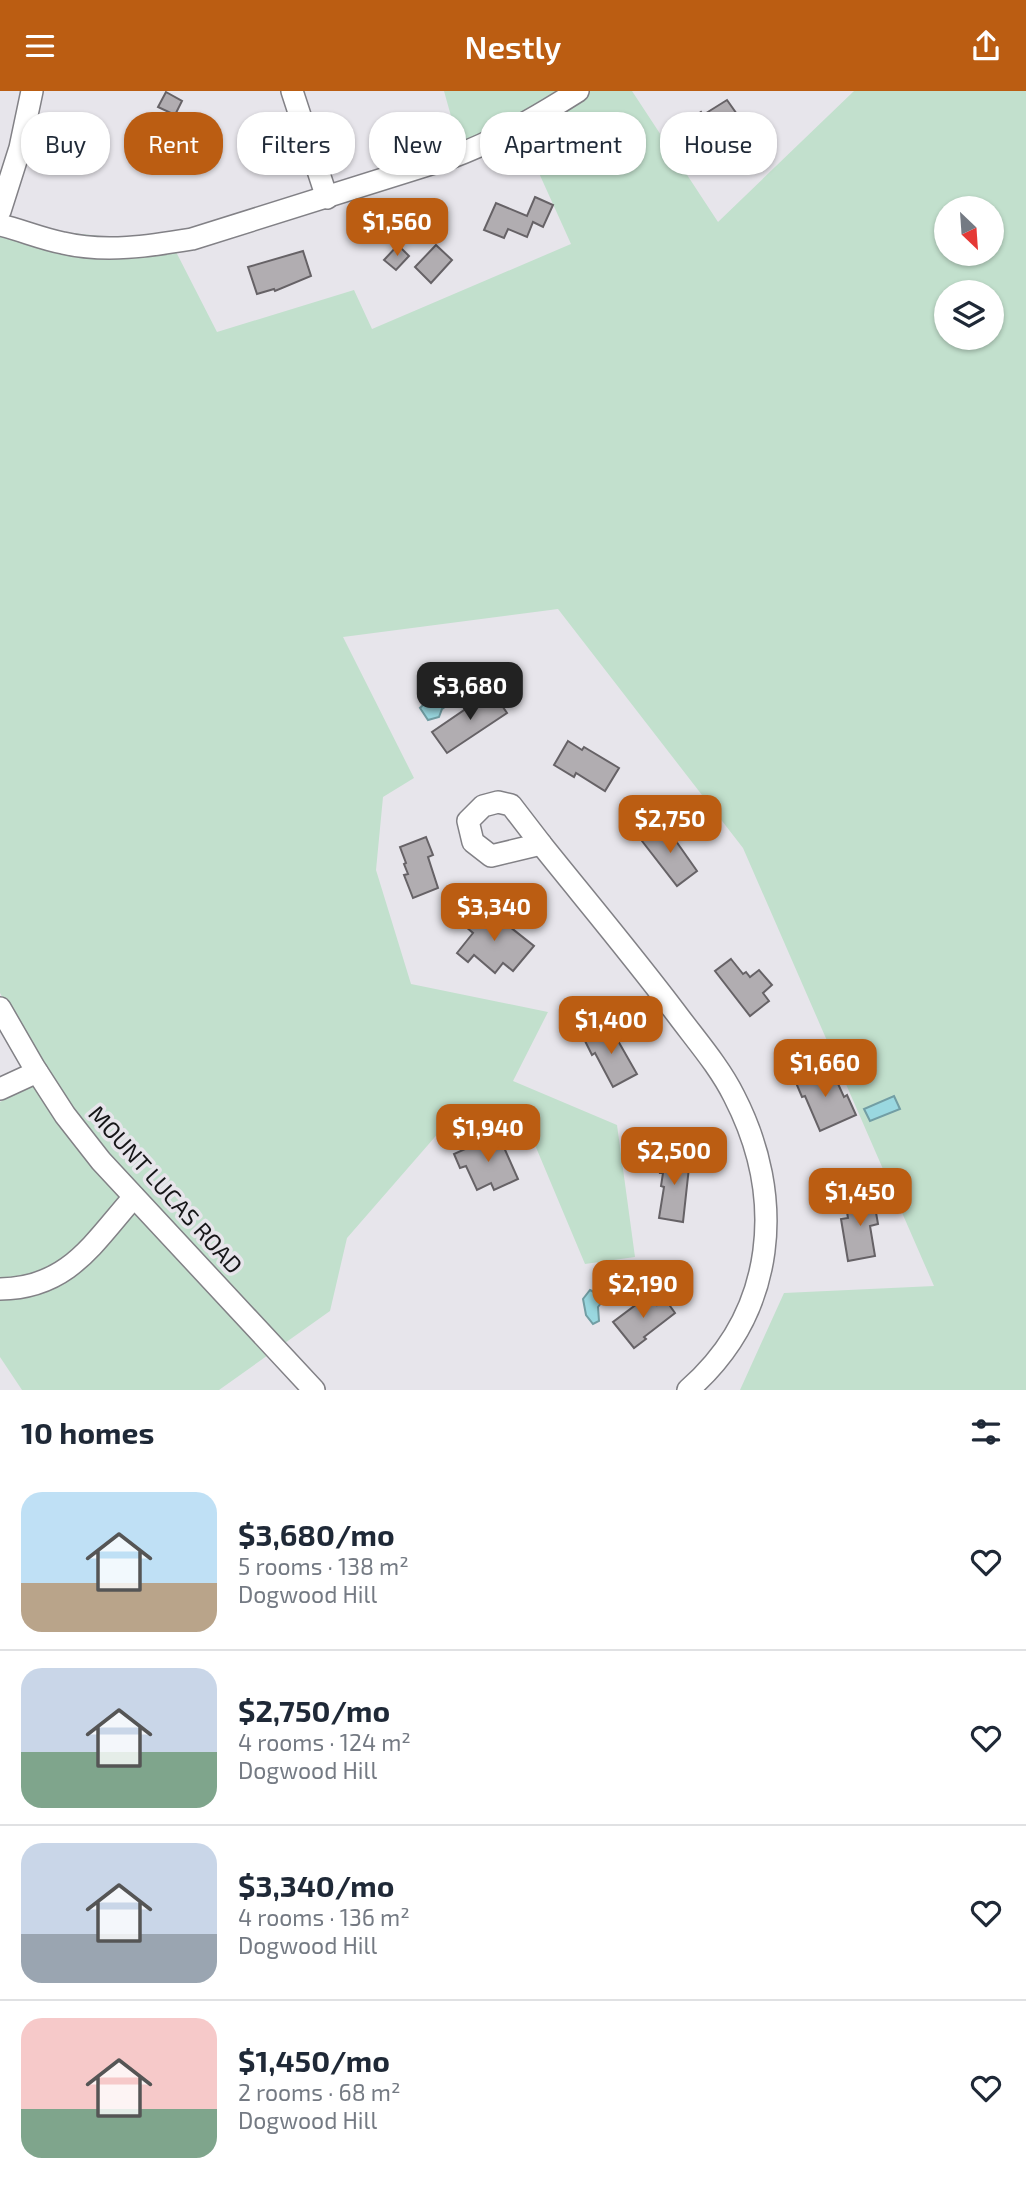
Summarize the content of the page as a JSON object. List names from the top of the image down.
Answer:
{
  "streets": {
    "street": ["MOUNT LUCAS ROAD"]
  },
  "north": "bottom right",
  "page": {
    "header": "Nestly",
    "chip": [
      "Buy",
      "Rent",
      "Filters",
      "New",
      "Apartment",
      "House"
    ],
    "price": [
      "$1,560",
      "$3,680",
      "$2,750",
      "$3,340",
      "$1,400",
      "$1,660",
      "$1,940",
      "$2,500",
      "$1,450",
      "$2,190"
    ],
    "heading": "10 homes",
    "list": [
      {
        "name": "$3,680/mo",
        "note": "5 rooms · 138 m² · Dogwood Hill"
      },
      {
        "name": "$2,750/mo",
        "note": "4 rooms · 124 m² · Dogwood Hill"
      },
      {
        "name": "$3,340/mo",
        "note": "4 rooms · 136 m² · Dogwood Hill"
      },
      {
        "name": "$1,450/mo",
        "note": "2 rooms · 68 m² · Dogwood Hill"
      }
    ]
  }
}
